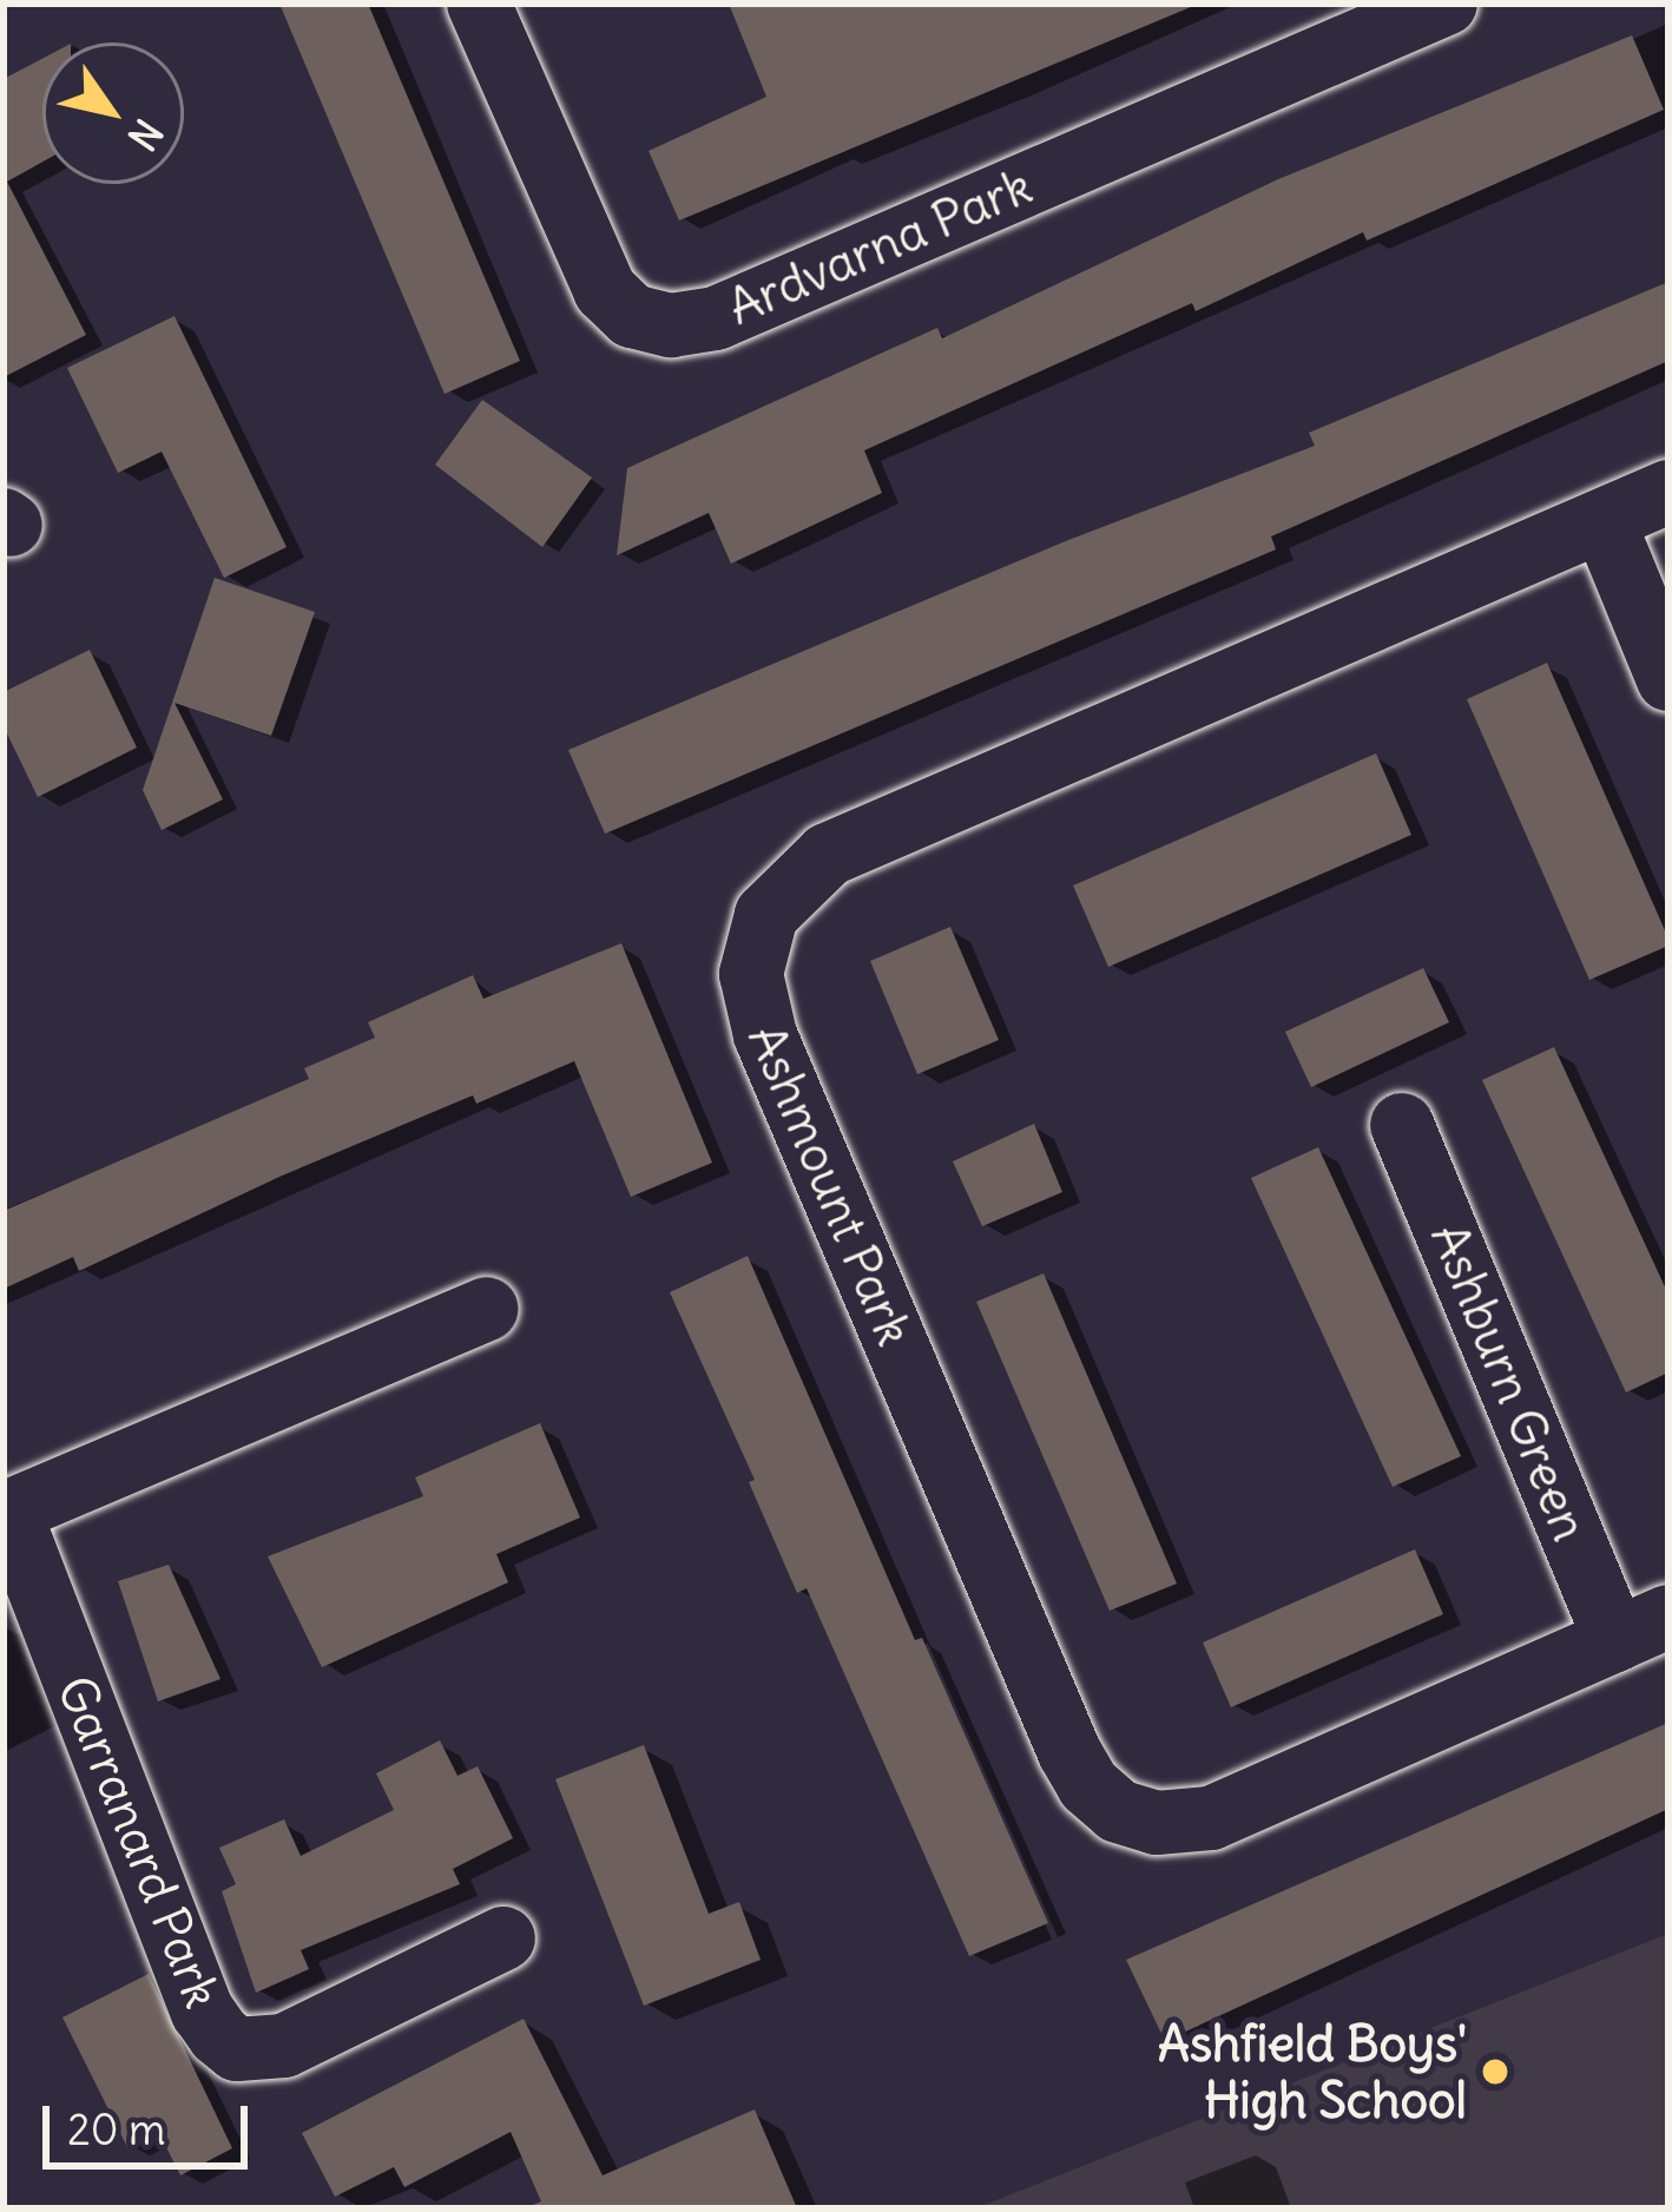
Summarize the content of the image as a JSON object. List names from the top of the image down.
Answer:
{
  "streets": {
    "street": [
      "Ardvarna Park",
      "Ashmount Park",
      "Ashburn Green",
      "Garranard Park"
    ]
  },
  "crossings": [
    ["Ashmount Park", "Ashburn Green"]
  ],
  "places": ["Ashfield Boys' High School"],
  "scale_bar": "20 m",
  "north": "bottom right"
}
